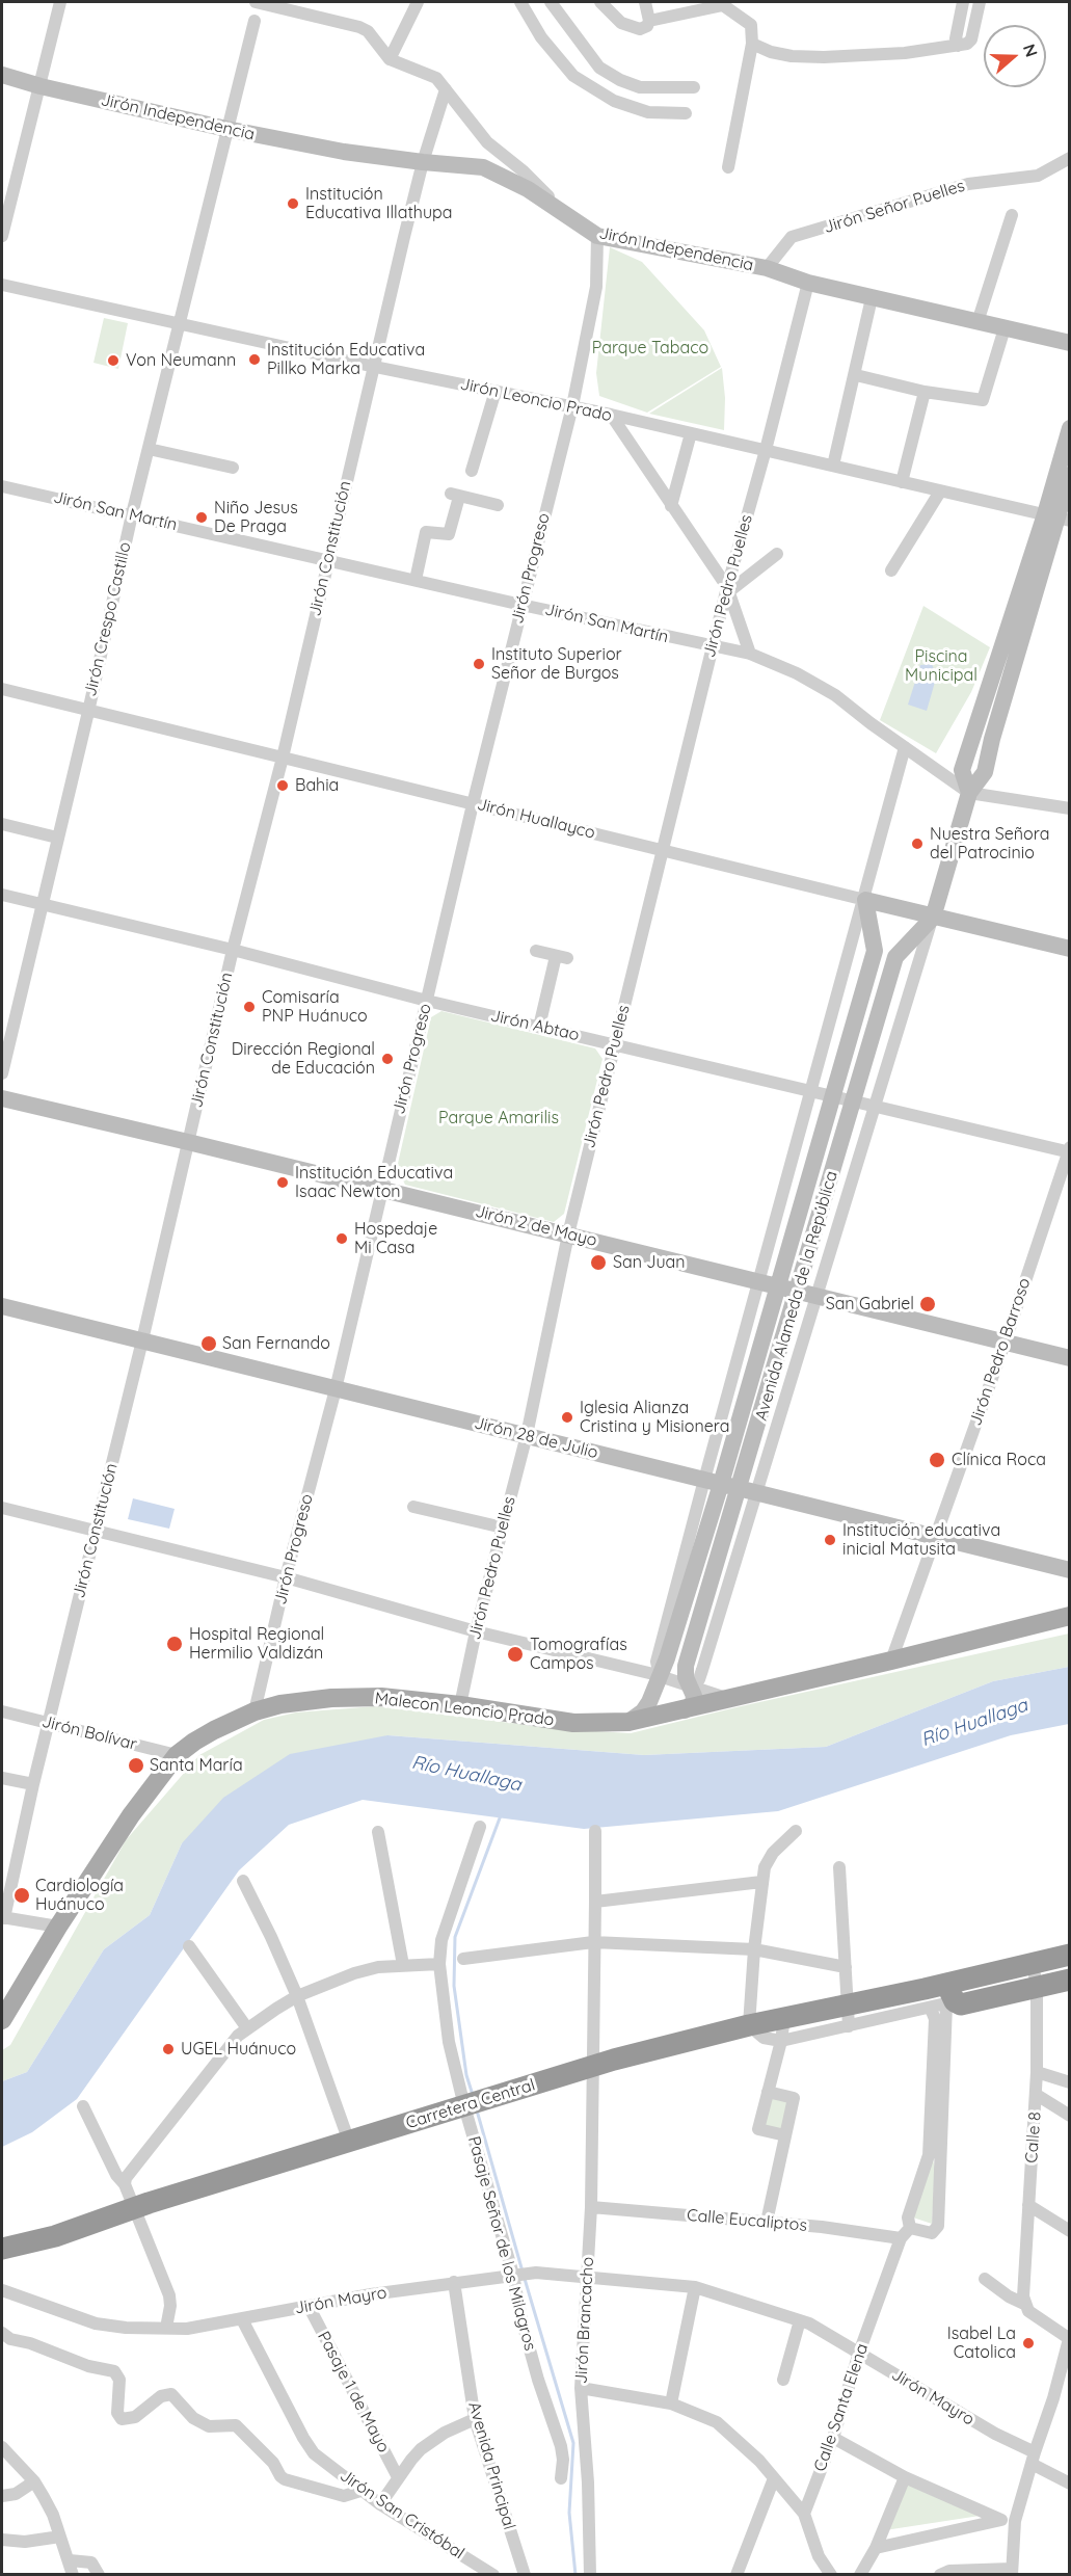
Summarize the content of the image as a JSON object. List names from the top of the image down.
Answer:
{
  "streets": {
    "highway": ["Carretera Central"],
    "main road": ["Malecon Leoncio Prado"],
    "street": [
      "Jirón Independencia",
      "Jirón Señor Puelles",
      "Jirón Leoncio Prado",
      "Jirón San Martín",
      "Jirón Constitución",
      "Jirón Progreso",
      "Jirón Pedro Puelles",
      "Jirón Crespo Castillo",
      "Jirón Huallayco",
      "Jirón Abtao",
      "Jirón 2 de Mayo",
      "Avenida Alameda de la República",
      "Jirón Pedro Barroso",
      "Jirón 28 de Julio",
      "Jirón Bolívar",
      "Calle 8",
      "Calle Eucaliptos",
      "Pasaje Señor de los Milagros",
      "Jirón Mayro",
      "Jirón Brancacho",
      "Pasaje 1 de Mayo",
      "Calle Santa Elena",
      "Avenida Principal",
      "Jirón San Cristóbal"
    ]
  },
  "crossings": [
    ["Jirón Independencia", "Jirón Señor Puelles"],
    ["Jirón Independencia", "Jirón Constitución"],
    ["Jirón Independencia", "Jirón Progreso"],
    ["Jirón Independencia", "Jirón Pedro Puelles"],
    ["Jirón Independencia", "Jirón Crespo Castillo"],
    ["Jirón Leoncio Prado", "Jirón Constitución"],
    ["Jirón Leoncio Prado", "Jirón Progreso"],
    ["Jirón Leoncio Prado", "Jirón Pedro Puelles"],
    ["Jirón Leoncio Prado", "Jirón Crespo Castillo"],
    ["Jirón San Martín", "Jirón Constitución"],
    ["Jirón San Martín", "Jirón Progreso"],
    ["Jirón San Martín", "Jirón Pedro Puelles"],
    ["Jirón San Martín", "Jirón Crespo Castillo"],
    ["Jirón San Martín", "Avenida Alameda de la República"],
    ["Jirón Constitución", "Jirón Huallayco"],
    ["Jirón Constitución", "Jirón Abtao"],
    ["Jirón Constitución", "Jirón 2 de Mayo"],
    ["Jirón Constitución", "Jirón 28 de Julio"],
    ["Jirón Constitución", "Jirón Bolívar"],
    ["Jirón Progreso", "Jirón Huallayco"],
    ["Jirón Progreso", "Jirón Abtao"],
    ["Jirón Progreso", "Jirón 2 de Mayo"],
    ["Jirón Progreso", "Jirón 28 de Julio"],
    ["Jirón Progreso", "Malecon Leoncio Prado"],
    ["Jirón Pedro Puelles", "Jirón Huallayco"],
    ["Jirón Pedro Puelles", "Jirón Abtao"],
    ["Jirón Pedro Puelles", "Jirón 2 de Mayo"],
    ["Jirón Pedro Puelles", "Jirón 28 de Julio"],
    ["Jirón Pedro Puelles", "Malecon Leoncio Prado"],
    ["Jirón Crespo Castillo", "Jirón Huallayco"],
    ["Jirón Crespo Castillo", "Jirón Abtao"],
    ["Jirón Huallayco", "Avenida Alameda de la República"],
    ["Jirón Abtao", "Avenida Alameda de la República"],
    ["Jirón Abtao", "Jirón Pedro Barroso"],
    ["Jirón 2 de Mayo", "Avenida Alameda de la República"],
    ["Jirón 2 de Mayo", "Jirón Pedro Barroso"],
    ["Avenida Alameda de la República", "Jirón 28 de Julio"],
    ["Avenida Alameda de la República", "Malecon Leoncio Prado"],
    ["Jirón Pedro Barroso", "Jirón 28 de Julio"],
    ["Jirón Pedro Barroso", "Malecon Leoncio Prado"],
    ["Malecon Leoncio Prado", "Jirón Bolívar"],
    ["Carretera Central", "Calle 8"],
    ["Carretera Central", "Pasaje Señor de los Milagros"],
    ["Carretera Central", "Jirón Brancacho"],
    ["Calle Eucaliptos", "Jirón Brancacho"],
    ["Calle Eucaliptos", "Calle Santa Elena"],
    ["Pasaje Señor de los Milagros", "Jirón Mayro"],
    ["Jirón Mayro", "Jirón Brancacho"],
    ["Jirón Mayro", "Pasaje 1 de Mayo"],
    ["Jirón Mayro", "Calle Santa Elena"],
    ["Jirón Mayro", "Avenida Principal"],
    ["Jirón Mayro", "Jirón San Cristóbal"]
  ],
  "water": ["Río Huallaga"],
  "parks": ["Parque Tabaco", "Piscina Municipal", "Parque Amarilis"],
  "places": [
    "Institución Educativa Illathupa",
    "Institución Educativa Pillko Marka",
    "Von Neumann",
    "Niño Jesus De Praga",
    "Instituto Superior Señor de Burgos",
    "Bahia",
    "Nuestra Señora del Patrocinio",
    "Comisaría PNP Huánuco",
    "Dirección Regional de Educación",
    "Institución Educativa Isaac Newton",
    "Hospedaje Mi Casa",
    "San Juan",
    "San Gabriel",
    "San Fernando",
    "Iglesia Alianza Cristina y Misionera",
    "Clínica Roca",
    "Institución educativa inicial Matusita",
    "Hospital Regional Hermilio Valdizán",
    "Tomografías Campos",
    "Santa María",
    "Cardiología Huánuco",
    "UGEL Huánuco",
    "Isabel La Catolica"
  ],
  "north": "right"
}
